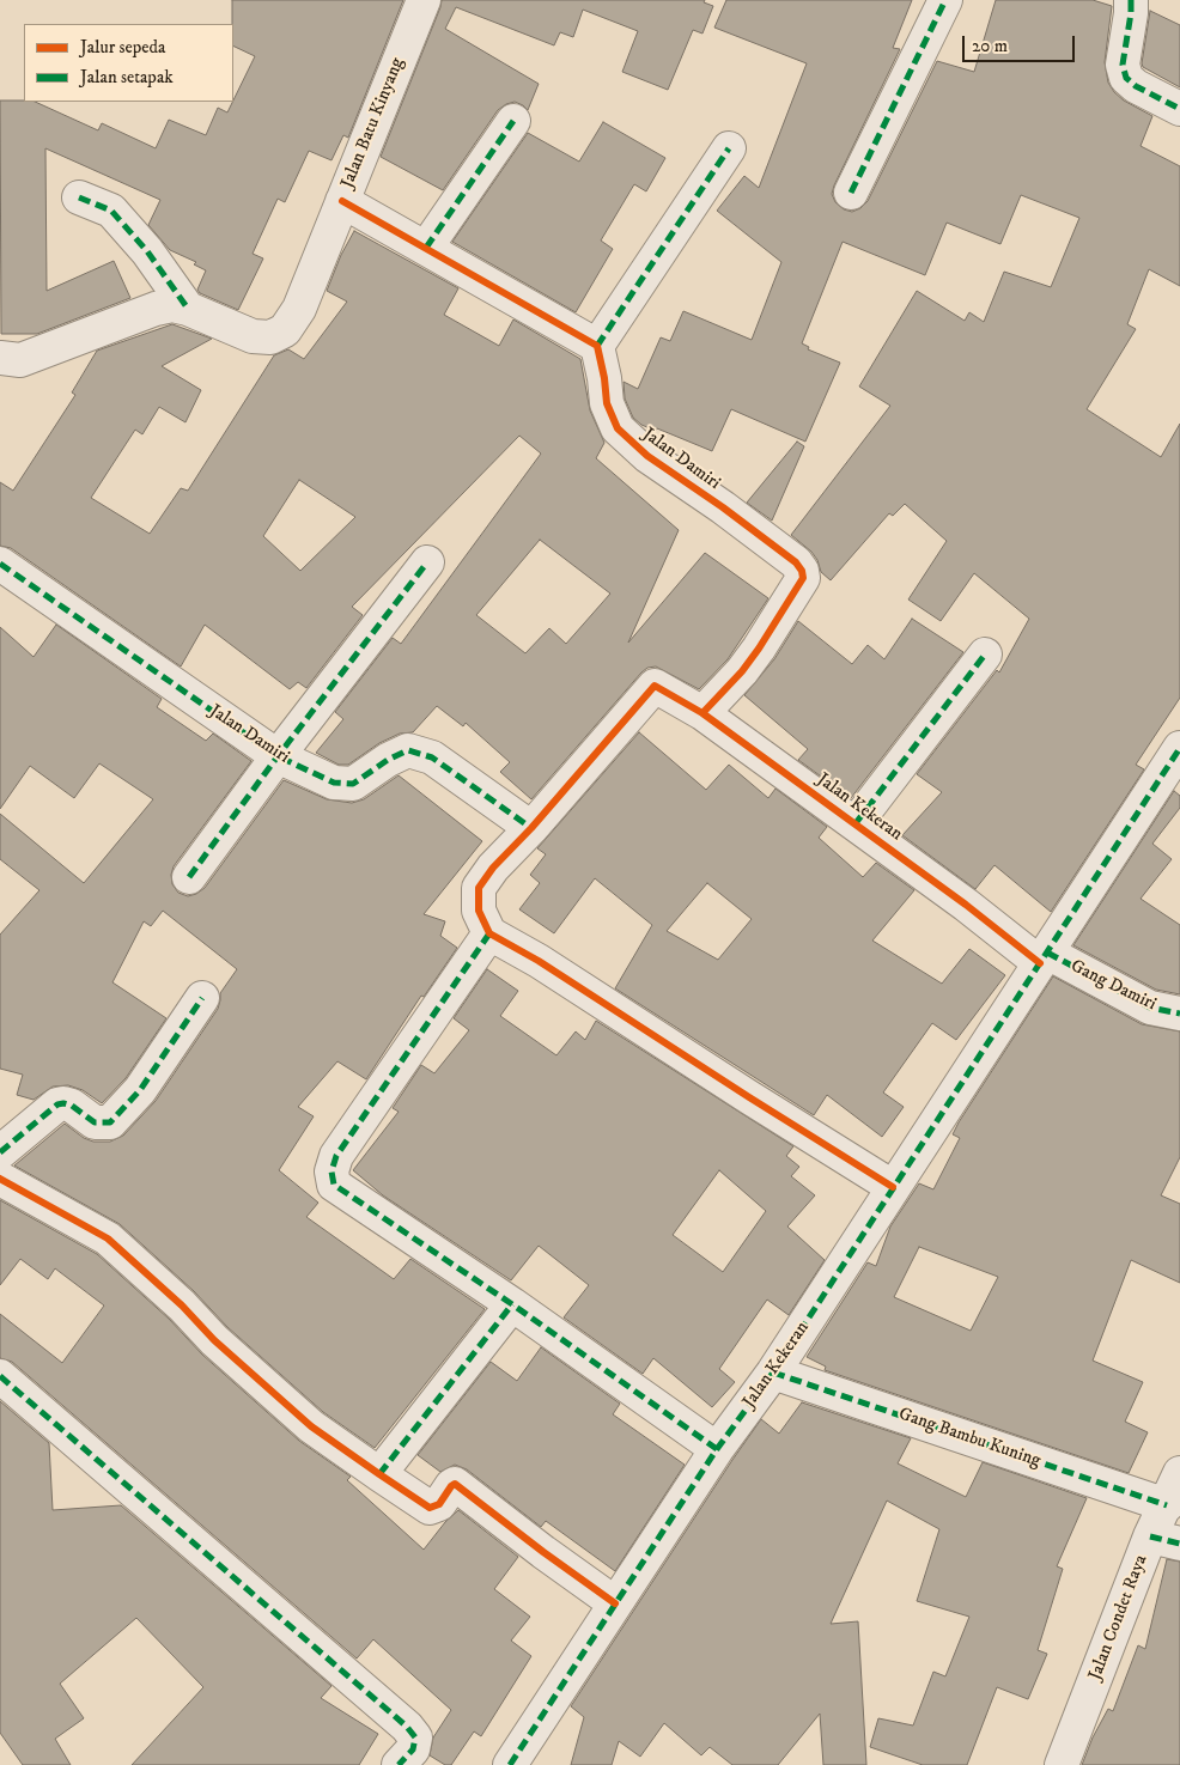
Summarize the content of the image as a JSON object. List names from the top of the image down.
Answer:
{
  "streets": {
    "street": [
      "Jalan Batu Kinyang",
      "Jalan Damiri",
      "Jalan Kekeran",
      "Gang Damiri",
      "Gang Bambu Kuning",
      "Jalan Condet Raya"
    ]
  },
  "crossings": [
    ["Jalan Damiri", "Jalan Kekeran"],
    ["Jalan Kekeran", "Gang Damiri"],
    ["Jalan Kekeran", "Gang Bambu Kuning"],
    ["Gang Bambu Kuning", "Jalan Condet Raya"]
  ],
  "legend": ["Jalur sepeda", "Jalan setapak"],
  "scale_bar": "20 m"
}
